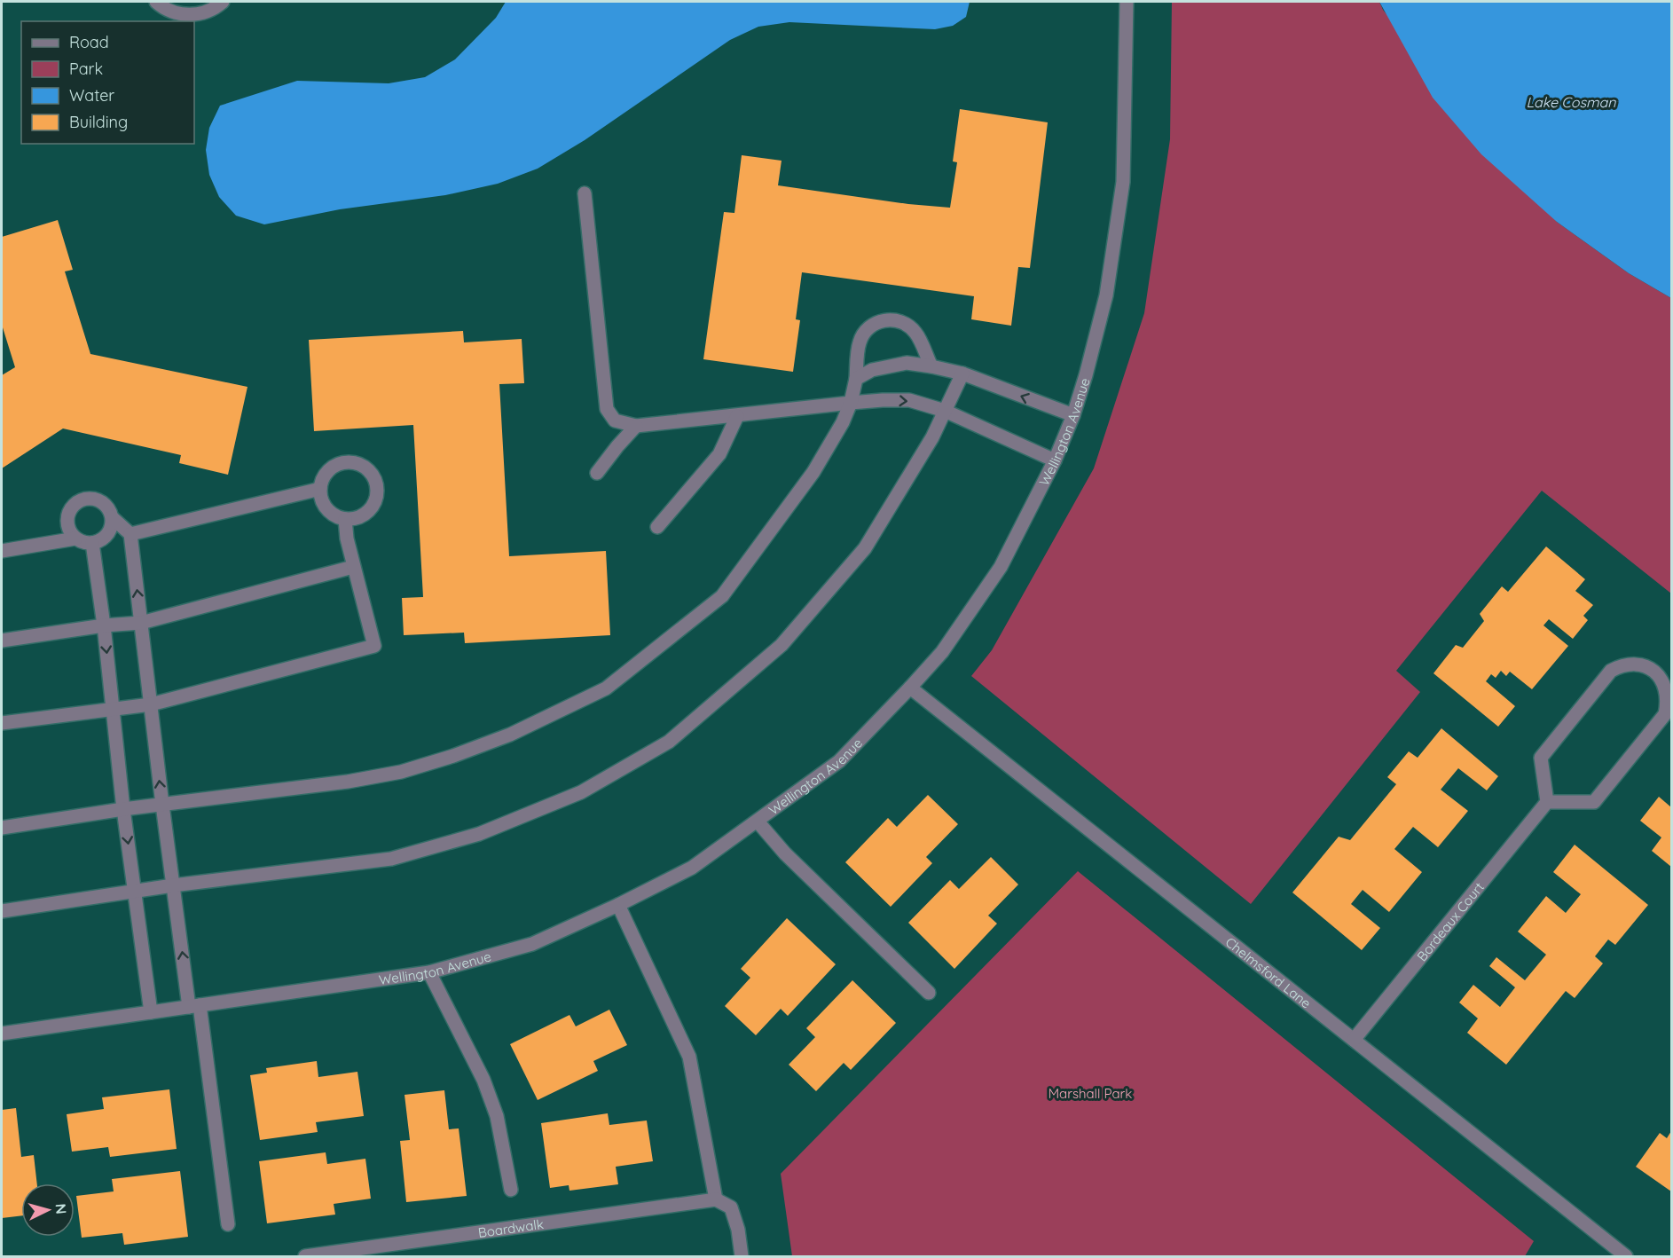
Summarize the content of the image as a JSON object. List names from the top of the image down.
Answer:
{
  "streets": {
    "street": [
      "Wellington Avenue",
      "Bordeaux Court",
      "Chelmsford Lane",
      "Boardwalk"
    ]
  },
  "crossings": [
    ["Wellington Avenue", "Chelmsford Lane"],
    ["Bordeaux Court", "Chelmsford Lane"]
  ],
  "water": ["Lake Cosman"],
  "parks": ["Marshall Park"],
  "legend": [
    "Road",
    "Park",
    "Water",
    "Building"
  ],
  "north": "right"
}
